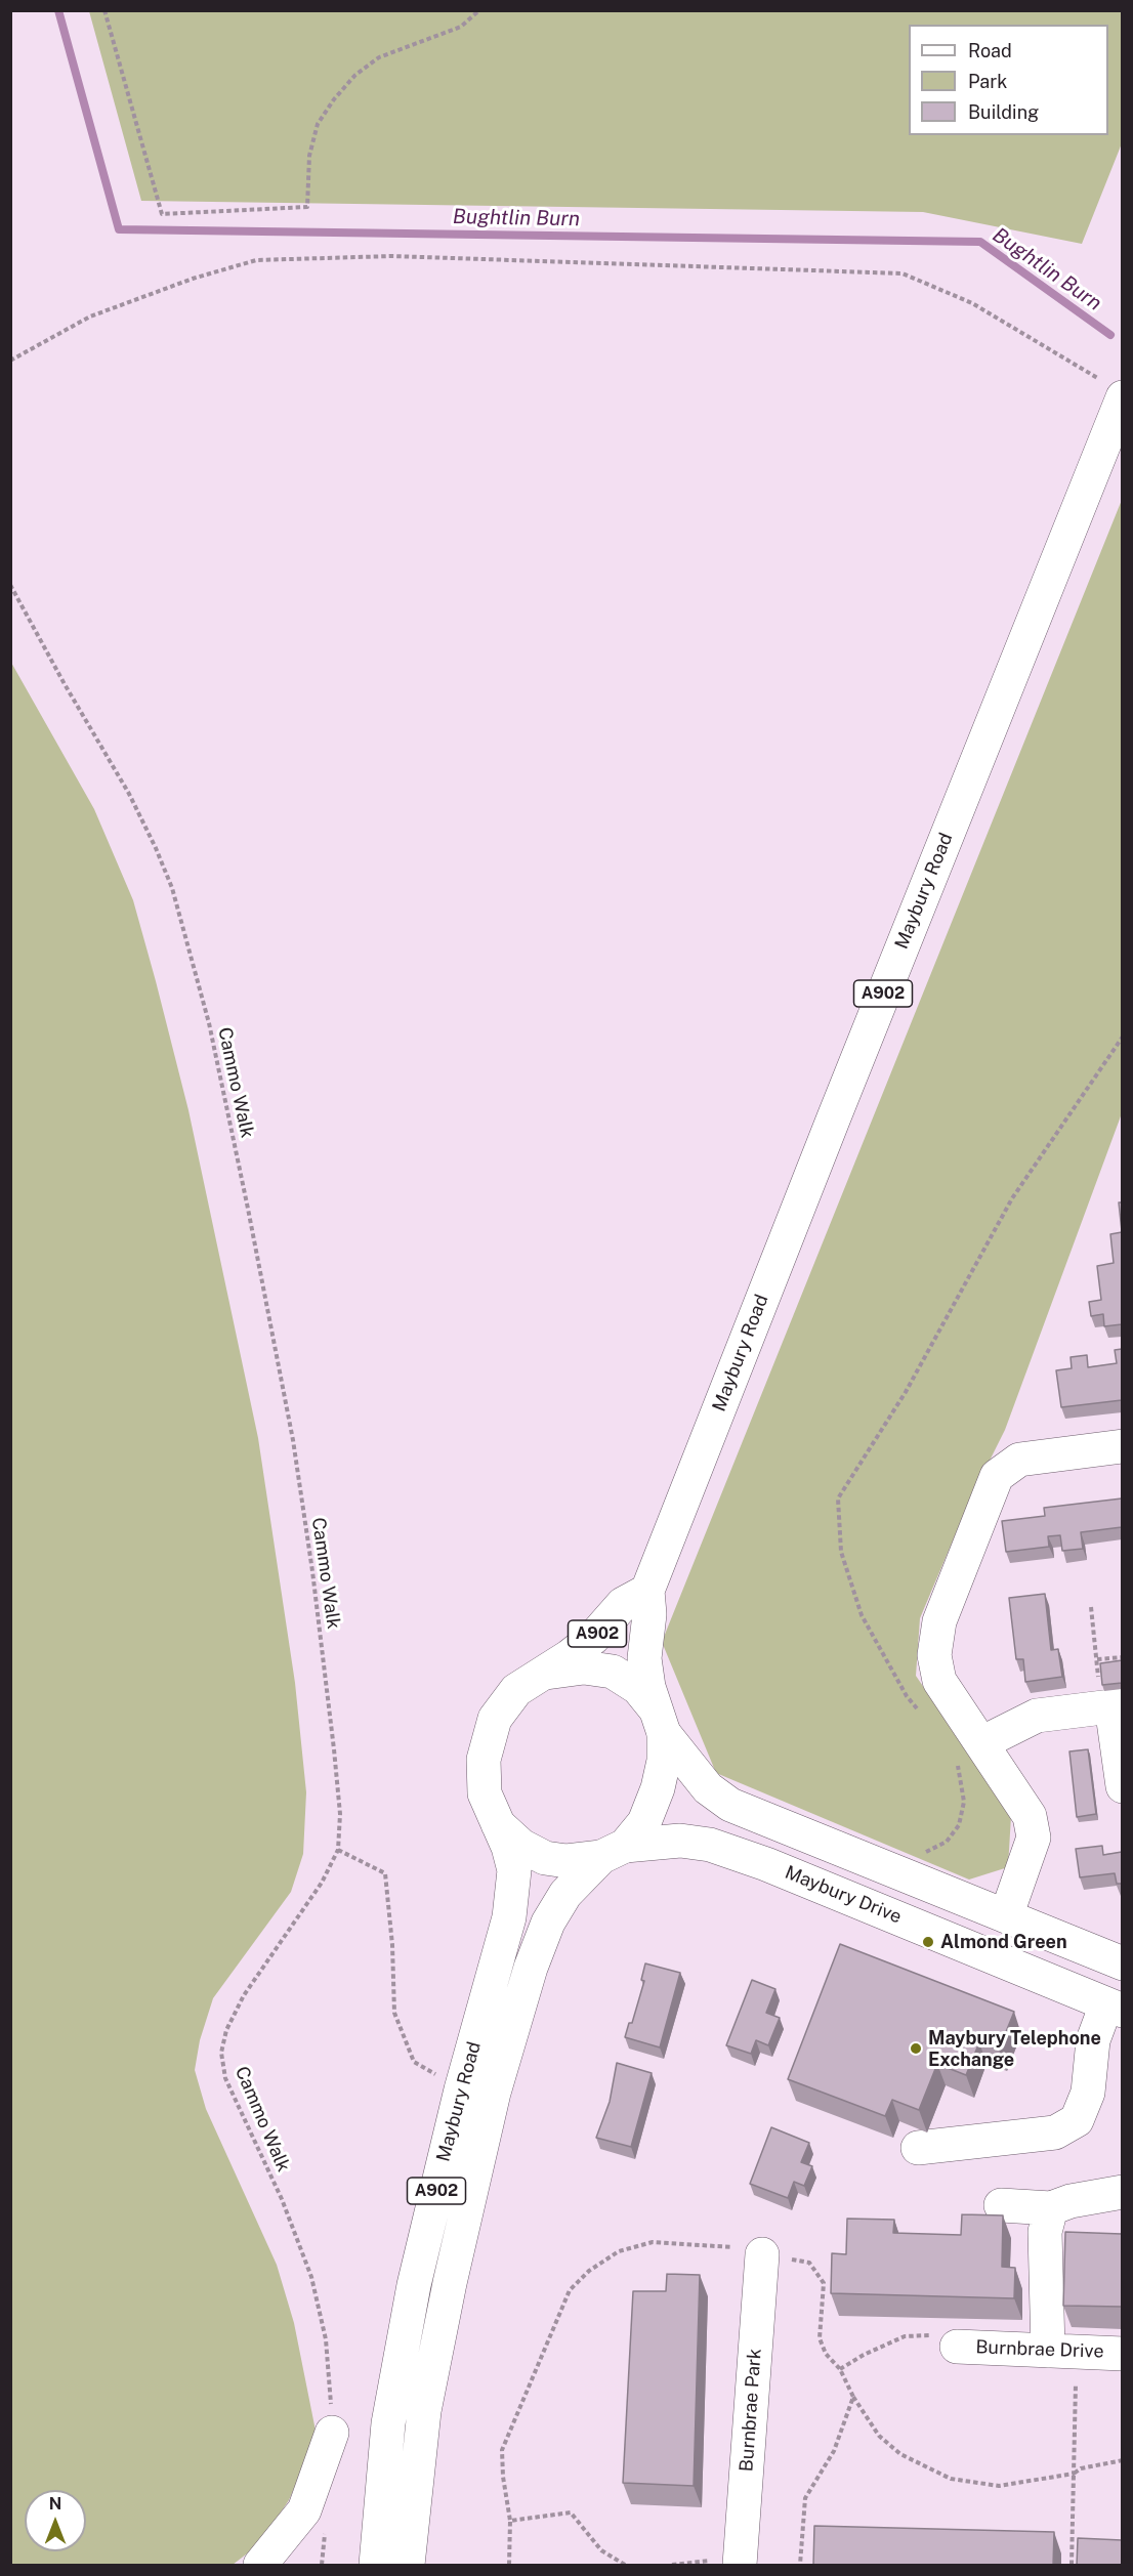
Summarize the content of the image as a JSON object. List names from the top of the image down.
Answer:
{
  "streets": {
    "main road": [
      "Maybury Road",
      "A902",
      "Maybury Drive",
      "Burnbrae Drive",
      "Burnbrae Park"
    ],
    "path": ["Cammo Walk"]
  },
  "crossings": [
    ["Maybury Road", "Maybury Drive"]
  ],
  "water": ["Bughtlin Burn"],
  "places": ["Almond Green", "Maybury Telephone Exchange"],
  "legend": ["Road", "Park", "Building"],
  "north": "top"
}
